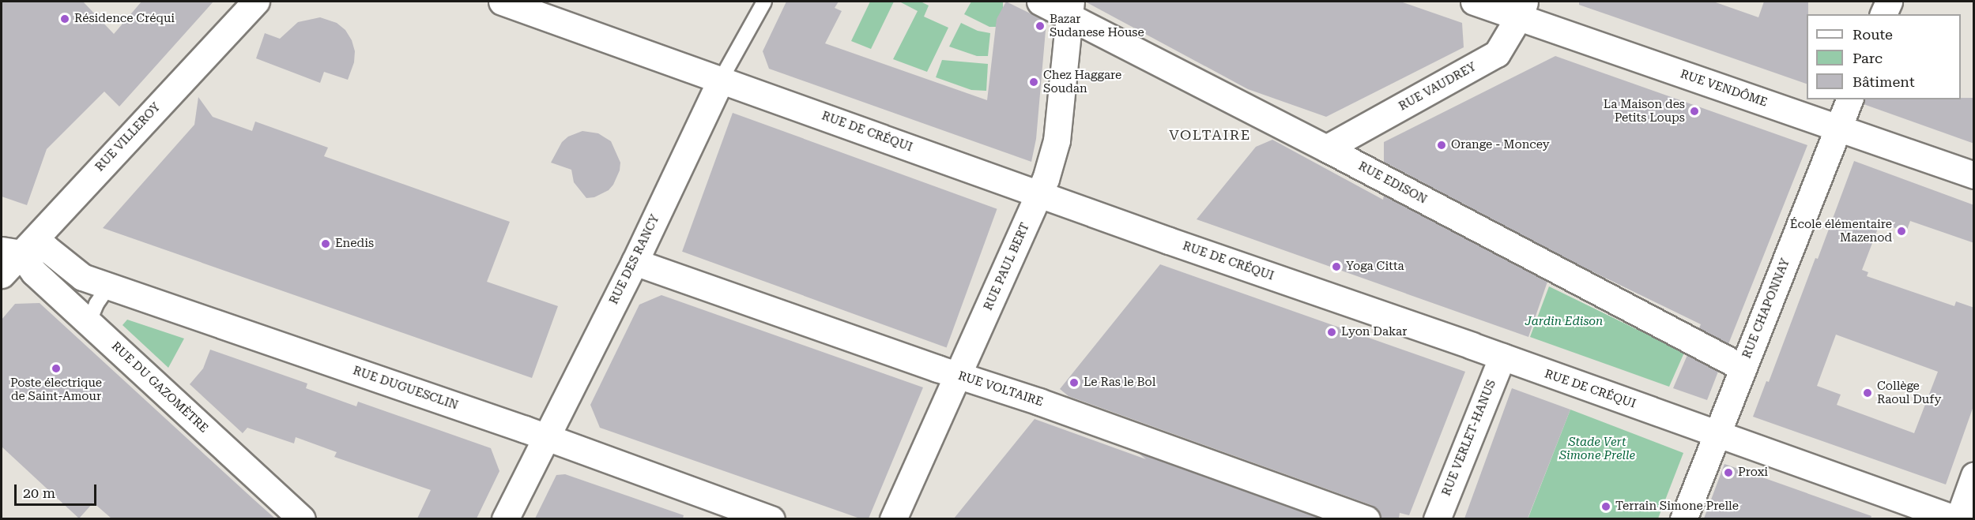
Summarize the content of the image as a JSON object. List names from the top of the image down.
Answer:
{
  "streets": {
    "street": [
      "RUE VAUDREY",
      "RUE VENDÔME",
      "RUE DE CRÉQUI",
      "RUE VILLEROY",
      "RUE EDISON",
      "RUE DES RANCY",
      "RUE PAUL BERT",
      "RUE CHAPONNAY",
      "RUE DU GAZOMÈTRE",
      "RUE DUGUESCLIN",
      "RUE VOLTAIRE",
      "RUE VERLET-HANUS"
    ]
  },
  "crossings": [
    ["RUE VAUDREY", "RUE VENDÔME"],
    ["RUE VAUDREY", "RUE EDISON"],
    ["RUE VENDÔME", "RUE CHAPONNAY"],
    ["RUE DE CRÉQUI", "RUE DES RANCY"],
    ["RUE DE CRÉQUI", "RUE PAUL BERT"],
    ["RUE DE CRÉQUI", "RUE CHAPONNAY"],
    ["RUE DE CRÉQUI", "RUE VERLET-HANUS"],
    ["RUE VILLEROY", "RUE DU GAZOMÈTRE"],
    ["RUE VILLEROY", "RUE DUGUESCLIN"],
    ["RUE EDISON", "RUE PAUL BERT"],
    ["RUE EDISON", "RUE CHAPONNAY"],
    ["RUE DES RANCY", "RUE DUGUESCLIN"],
    ["RUE DES RANCY", "RUE VOLTAIRE"],
    ["RUE PAUL BERT", "RUE VOLTAIRE"]
  ],
  "districts": ["VOLTAIRE"],
  "parks": ["Jardin Edison", "Stade Vert Simone Prelle"],
  "places": [
    "Résidence Créqui",
    "Bazar Sudanese House",
    "Chez Haggare Soudan",
    "La Maison des Petits Loups",
    "Orange - Moncey",
    "École élémentaire Mazenod",
    "Enedis",
    "Yoga Citta",
    "Lyon Dakar",
    "Poste électrique de Saint-Amour",
    "Le Ras le Bol",
    "Collège Raoul Dufy",
    "Proxi",
    "Terrain Simone Prelle"
  ],
  "legend": ["Route", "Parc", "Bâtiment"],
  "scale_bar": "20 m"
}
